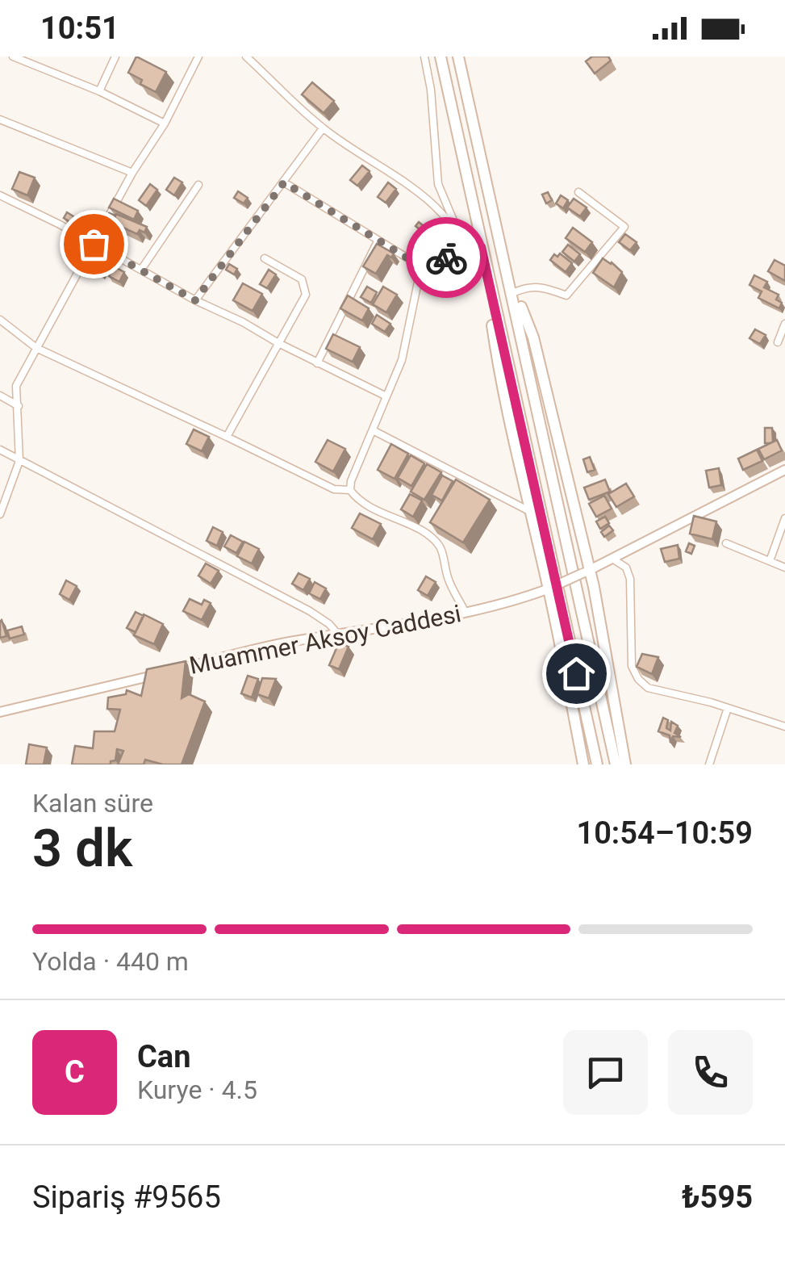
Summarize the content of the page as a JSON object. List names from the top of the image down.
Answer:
{
  "streets": {
    "street": ["Muammer Aksoy Caddesi"]
  },
  "page": {
    "status": "10:51",
    "heading": ["3 dk", "Kalan süre", "10:54–10:59"],
    "panel": [
      "Can",
      "Kurye · 4.5",
      "Sipariş #9565",
      "₺595"
    ],
    "bar": "Yolda · 440 m",
    "round": "C"
  }
}
